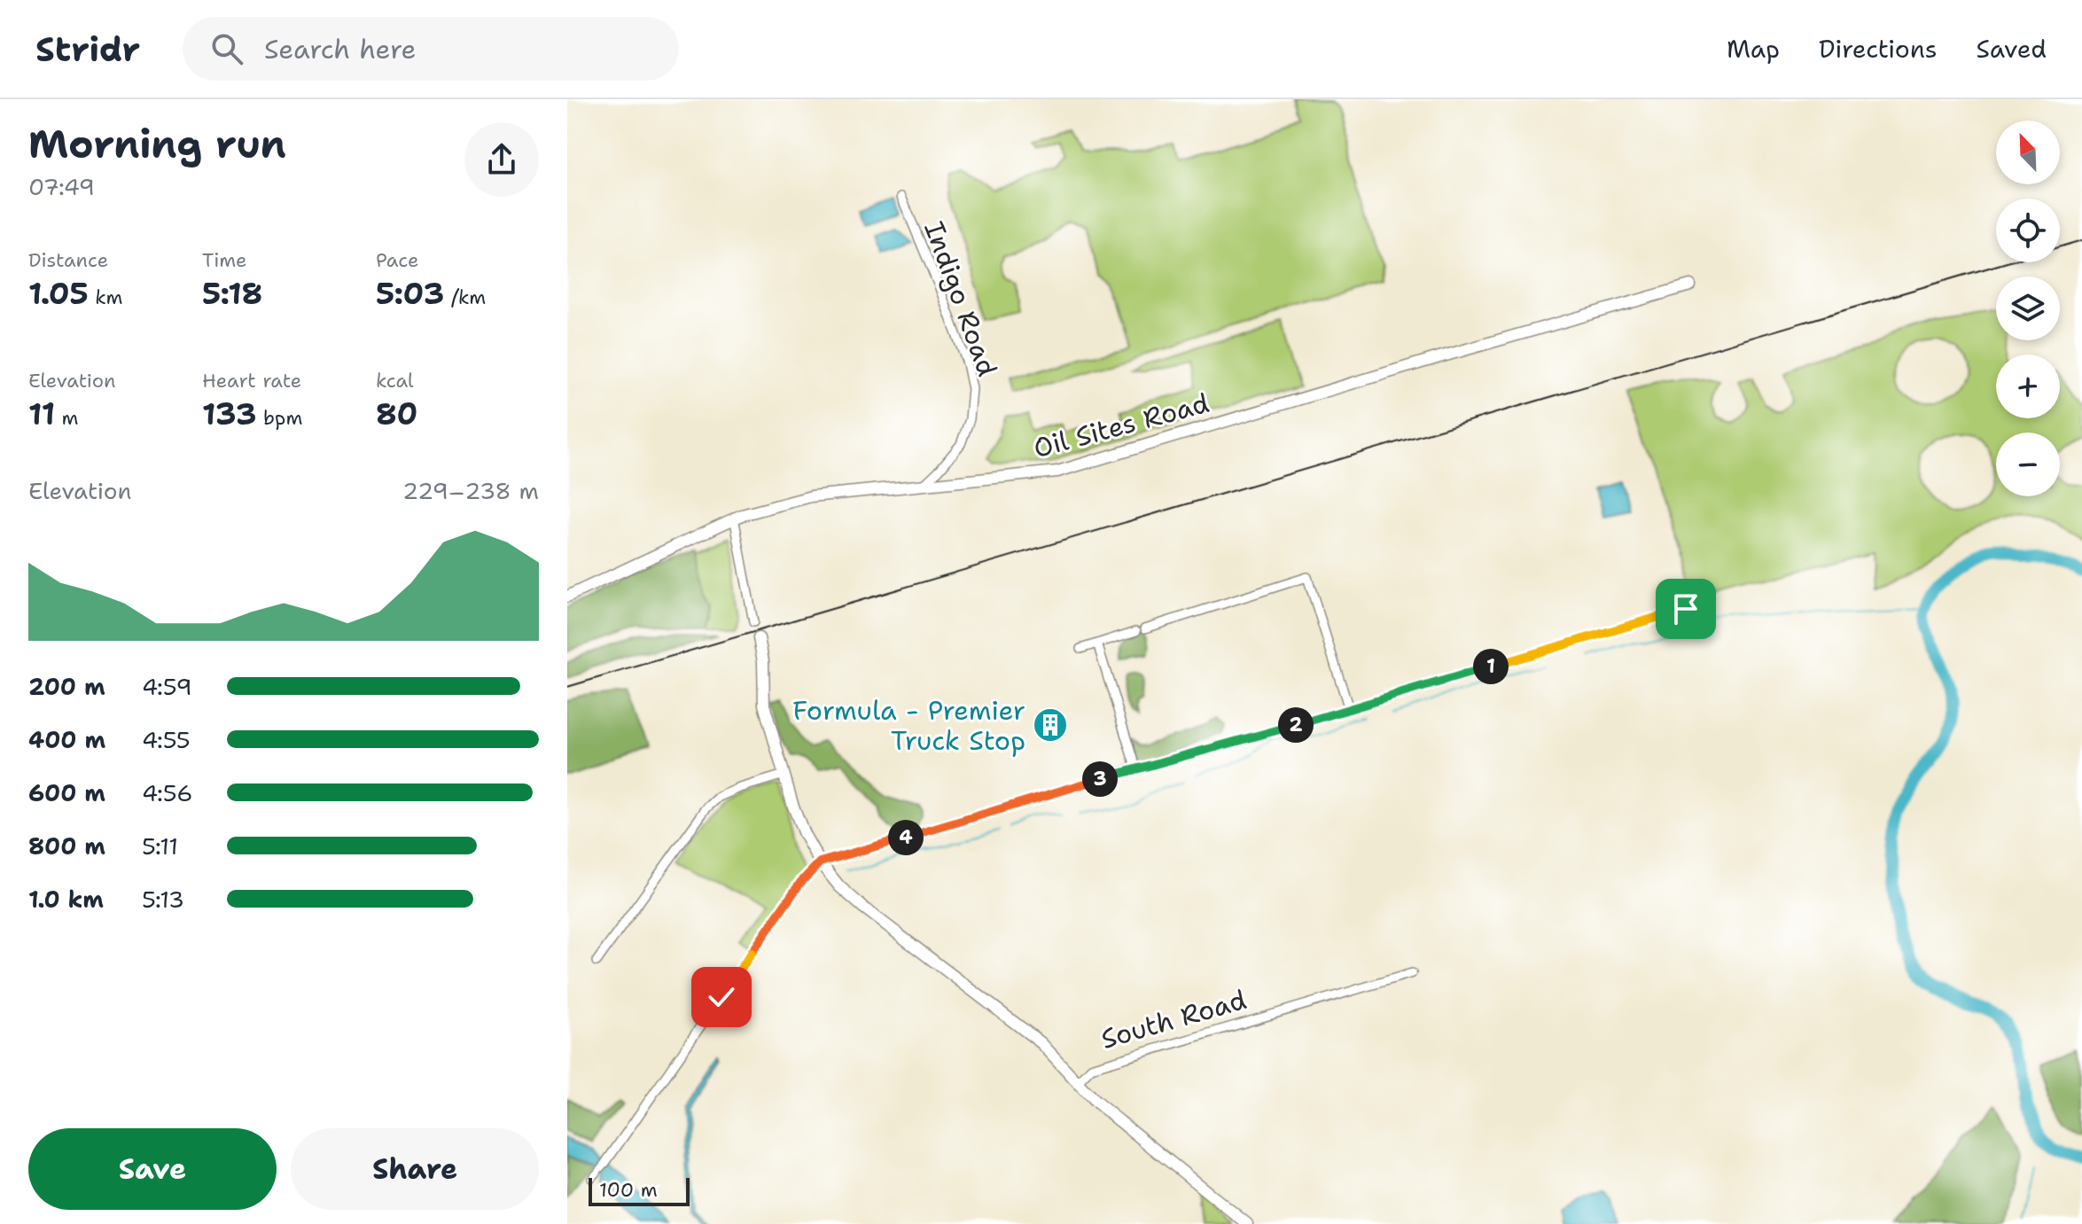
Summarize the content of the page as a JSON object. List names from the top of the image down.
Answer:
{
  "streets": {
    "street": ["Indigo Road", "Oil Sites Road", "South Road"]
  },
  "crossings": [
    ["Indigo Road", "Oil Sites Road"]
  ],
  "places": {
    "building": ["Formula - Premier Truck Stop"]
  },
  "scale_bar": "100 m",
  "north": "top left",
  "page": {
    "header": "Stridr",
    "search": "Search here",
    "nav": ["Map", "Directions", "Saved"],
    "heading": ["Morning run", "07:49"],
    "map_buttons": ["+", "−"],
    "stats": [
      ["Distance", "1.05 km"],
      ["Time", "5:18"],
      ["Pace", "5:03 /km"],
      ["Elevation", "11 m"],
      ["Heart rate", "133 bpm"],
      ["kcal", "80"]
    ],
    "chart": ["Elevation", "229–238 m"],
    "pins": [
      "1",
      "2",
      "3",
      "4"
    ],
    "list": [
      {
        "name": "200 m",
        "note": "4:59"
      },
      {
        "name": "400 m",
        "note": "4:55"
      },
      {
        "name": "600 m",
        "note": "4:56"
      },
      {
        "name": "800 m",
        "note": "5:11"
      },
      {
        "name": "1.0 km",
        "note": "5:13"
      }
    ],
    "buttons": ["Save", "Share"],
    "scale": "100 m"
  }
}
